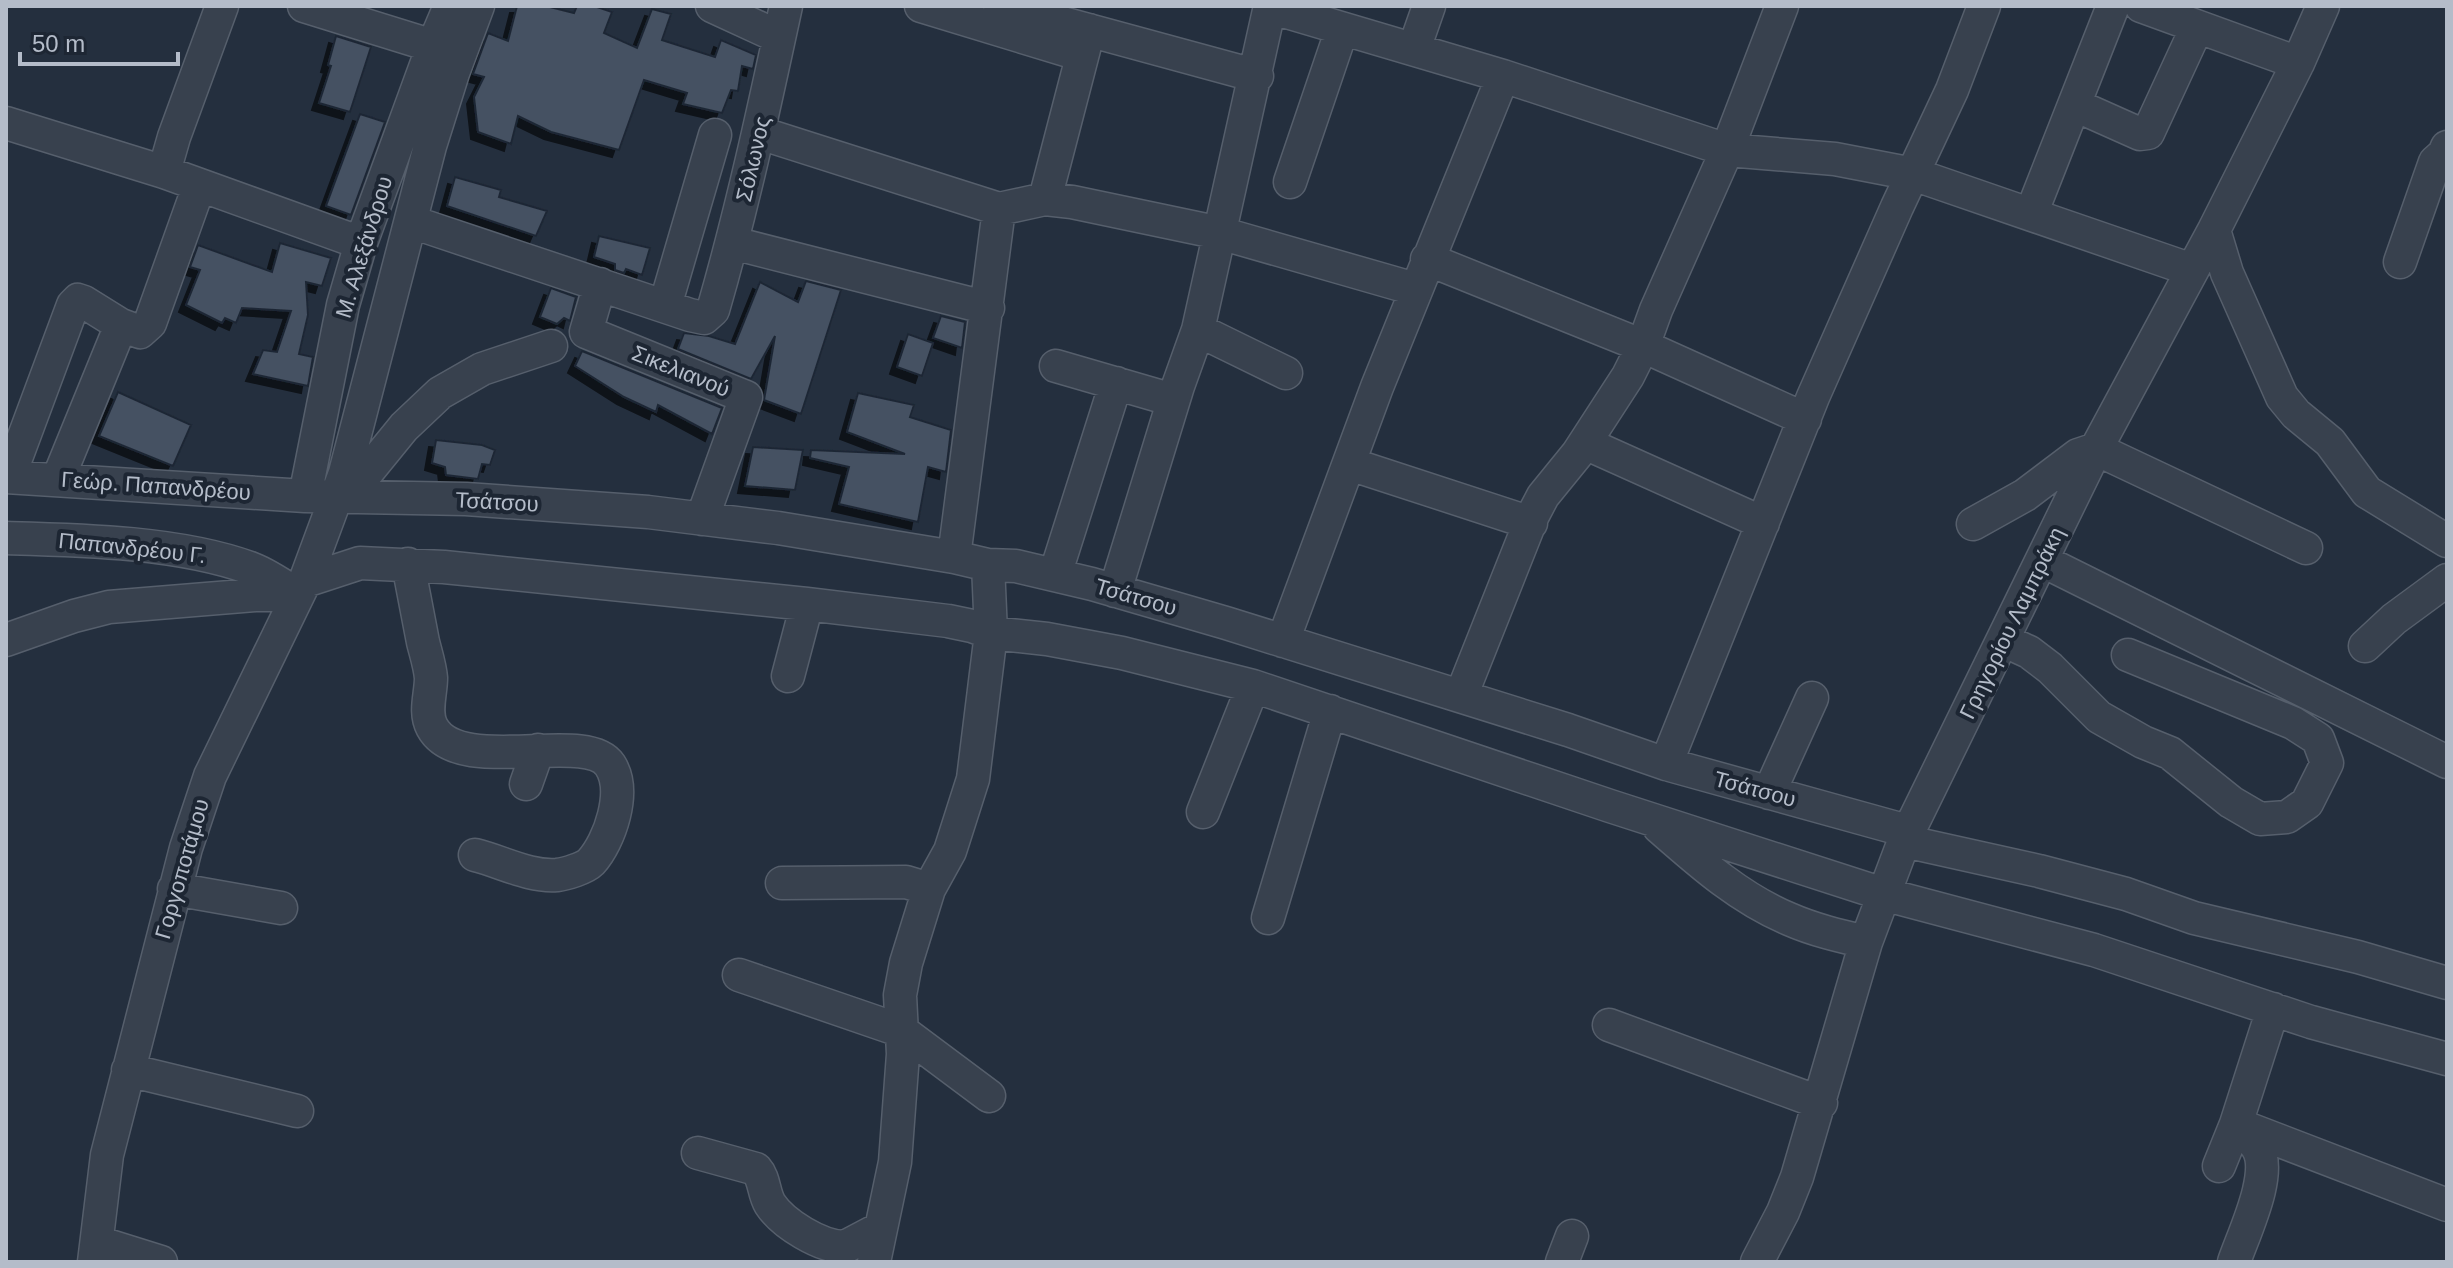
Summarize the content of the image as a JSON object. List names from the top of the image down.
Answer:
{
  "streets": {
    "street": [
      "Σόλωνος",
      "Μ. Αλεξάνδρου",
      "Σικελιανού",
      "Γεώρ. Παπανδρέου",
      "Τσάτσου",
      "Παπανδρέου Γ.",
      "Γρηγορίου Λαμπράκη",
      "Γοργοποτάμου"
    ]
  },
  "crossings": [
    ["Μ. Αλεξάνδρου", "Γεώρ. Παπανδρέου"],
    ["Μ. Αλεξάνδρου", "Τσάτσου"],
    ["Μ. Αλεξάνδρου", "Γοργοποτάμου"],
    ["Σικελιανού", "Τσάτσου"],
    ["Γεώρ. Παπανδρέου", "Τσάτσου"],
    ["Γεώρ. Παπανδρέου", "Γοργοποτάμου"],
    ["Τσάτσου", "Γρηγορίου Λαμπράκη"],
    ["Τσάτσου", "Γοργοποτάμου"],
    ["Παπανδρέου Γ.", "Γοργοποτάμου"]
  ],
  "scale_bar": "50 m"
}
